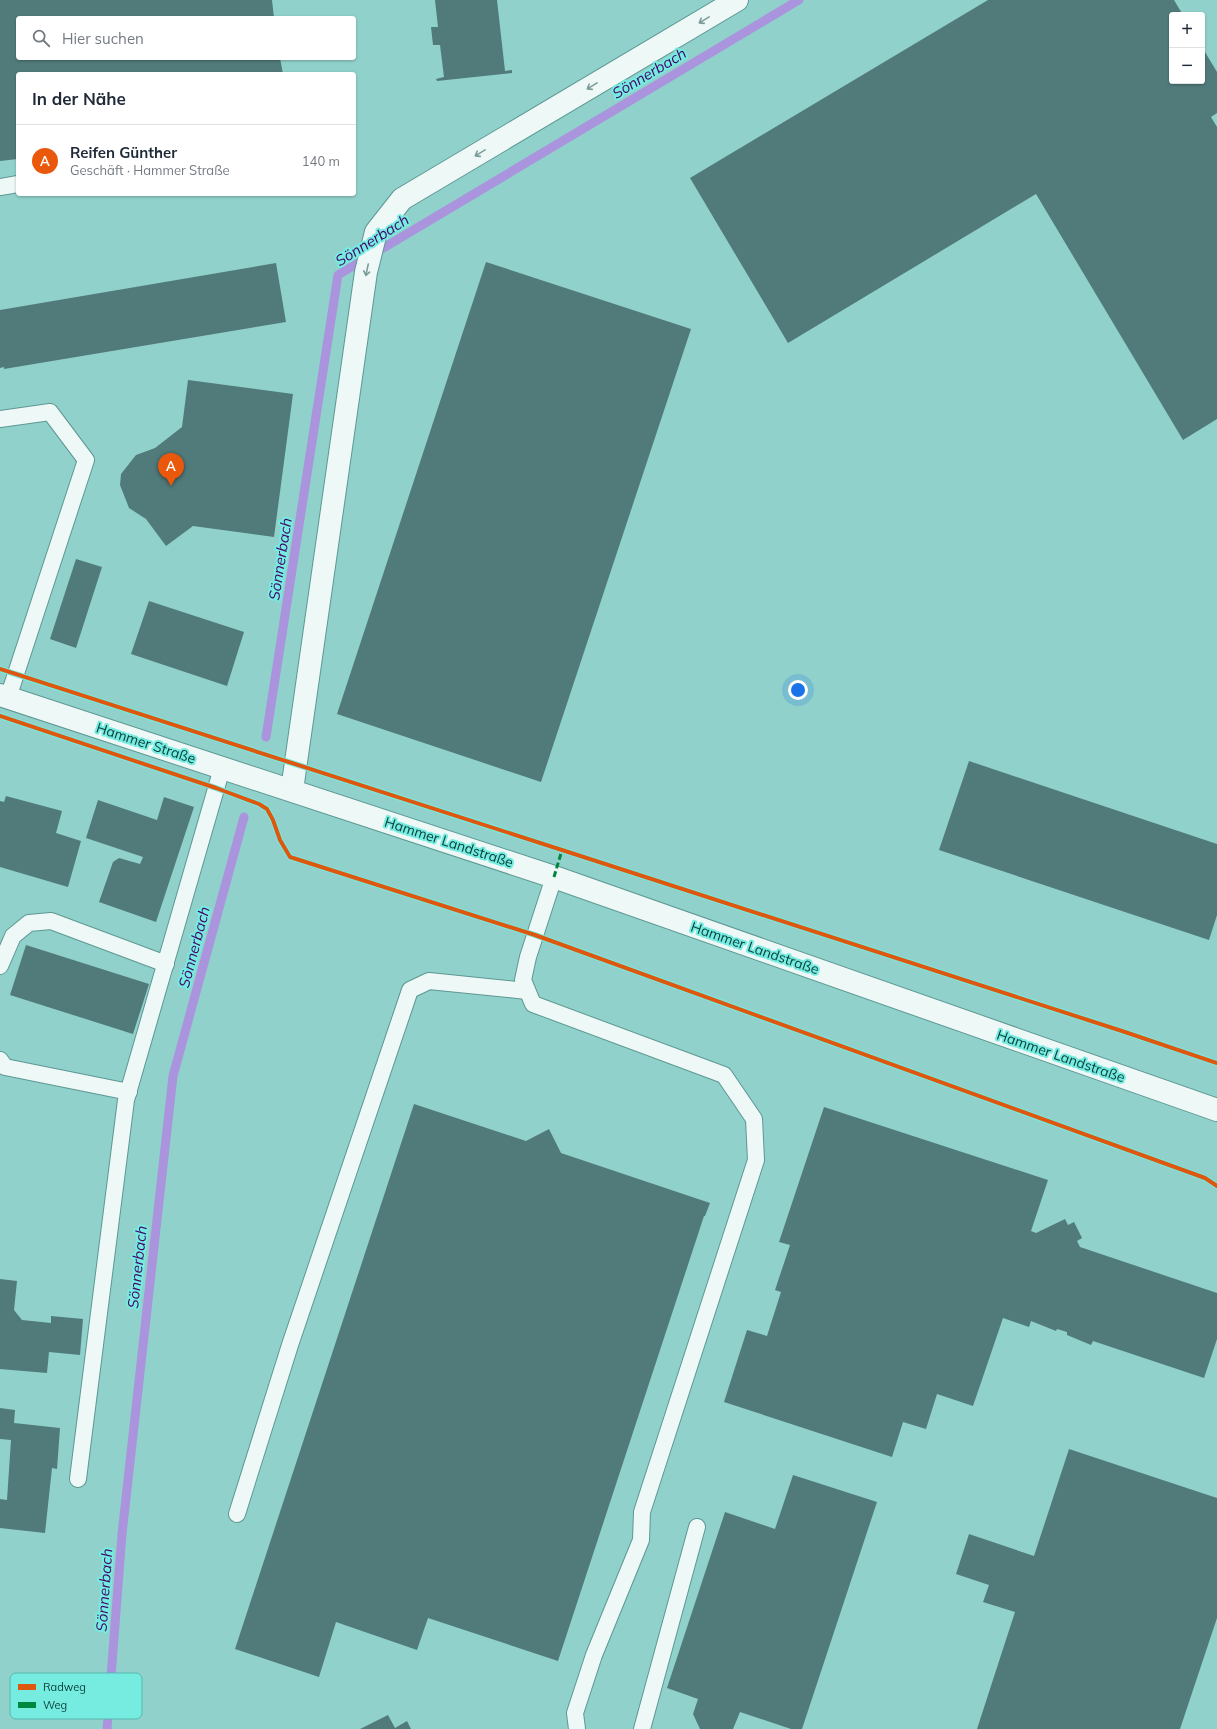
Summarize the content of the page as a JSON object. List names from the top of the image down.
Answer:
{
  "streets": {
    "street": ["Hammer Straße", "Hammer Landstraße"]
  },
  "crossings": [
    ["Hammer Straße", "Hammer Landstraße"]
  ],
  "water": ["Sönnerbach"],
  "legend": ["Radweg", "Weg"],
  "page": {
    "map_buttons": ["+", "−"],
    "search": "Hier suchen",
    "heading": "In der Nähe",
    "list": [
      {
        "mark": "A",
        "name": "Reifen Günther",
        "note": "Geschäft · Hammer Straße",
        "value": "140 m"
      }
    ],
    "pins": "A"
  }
}
